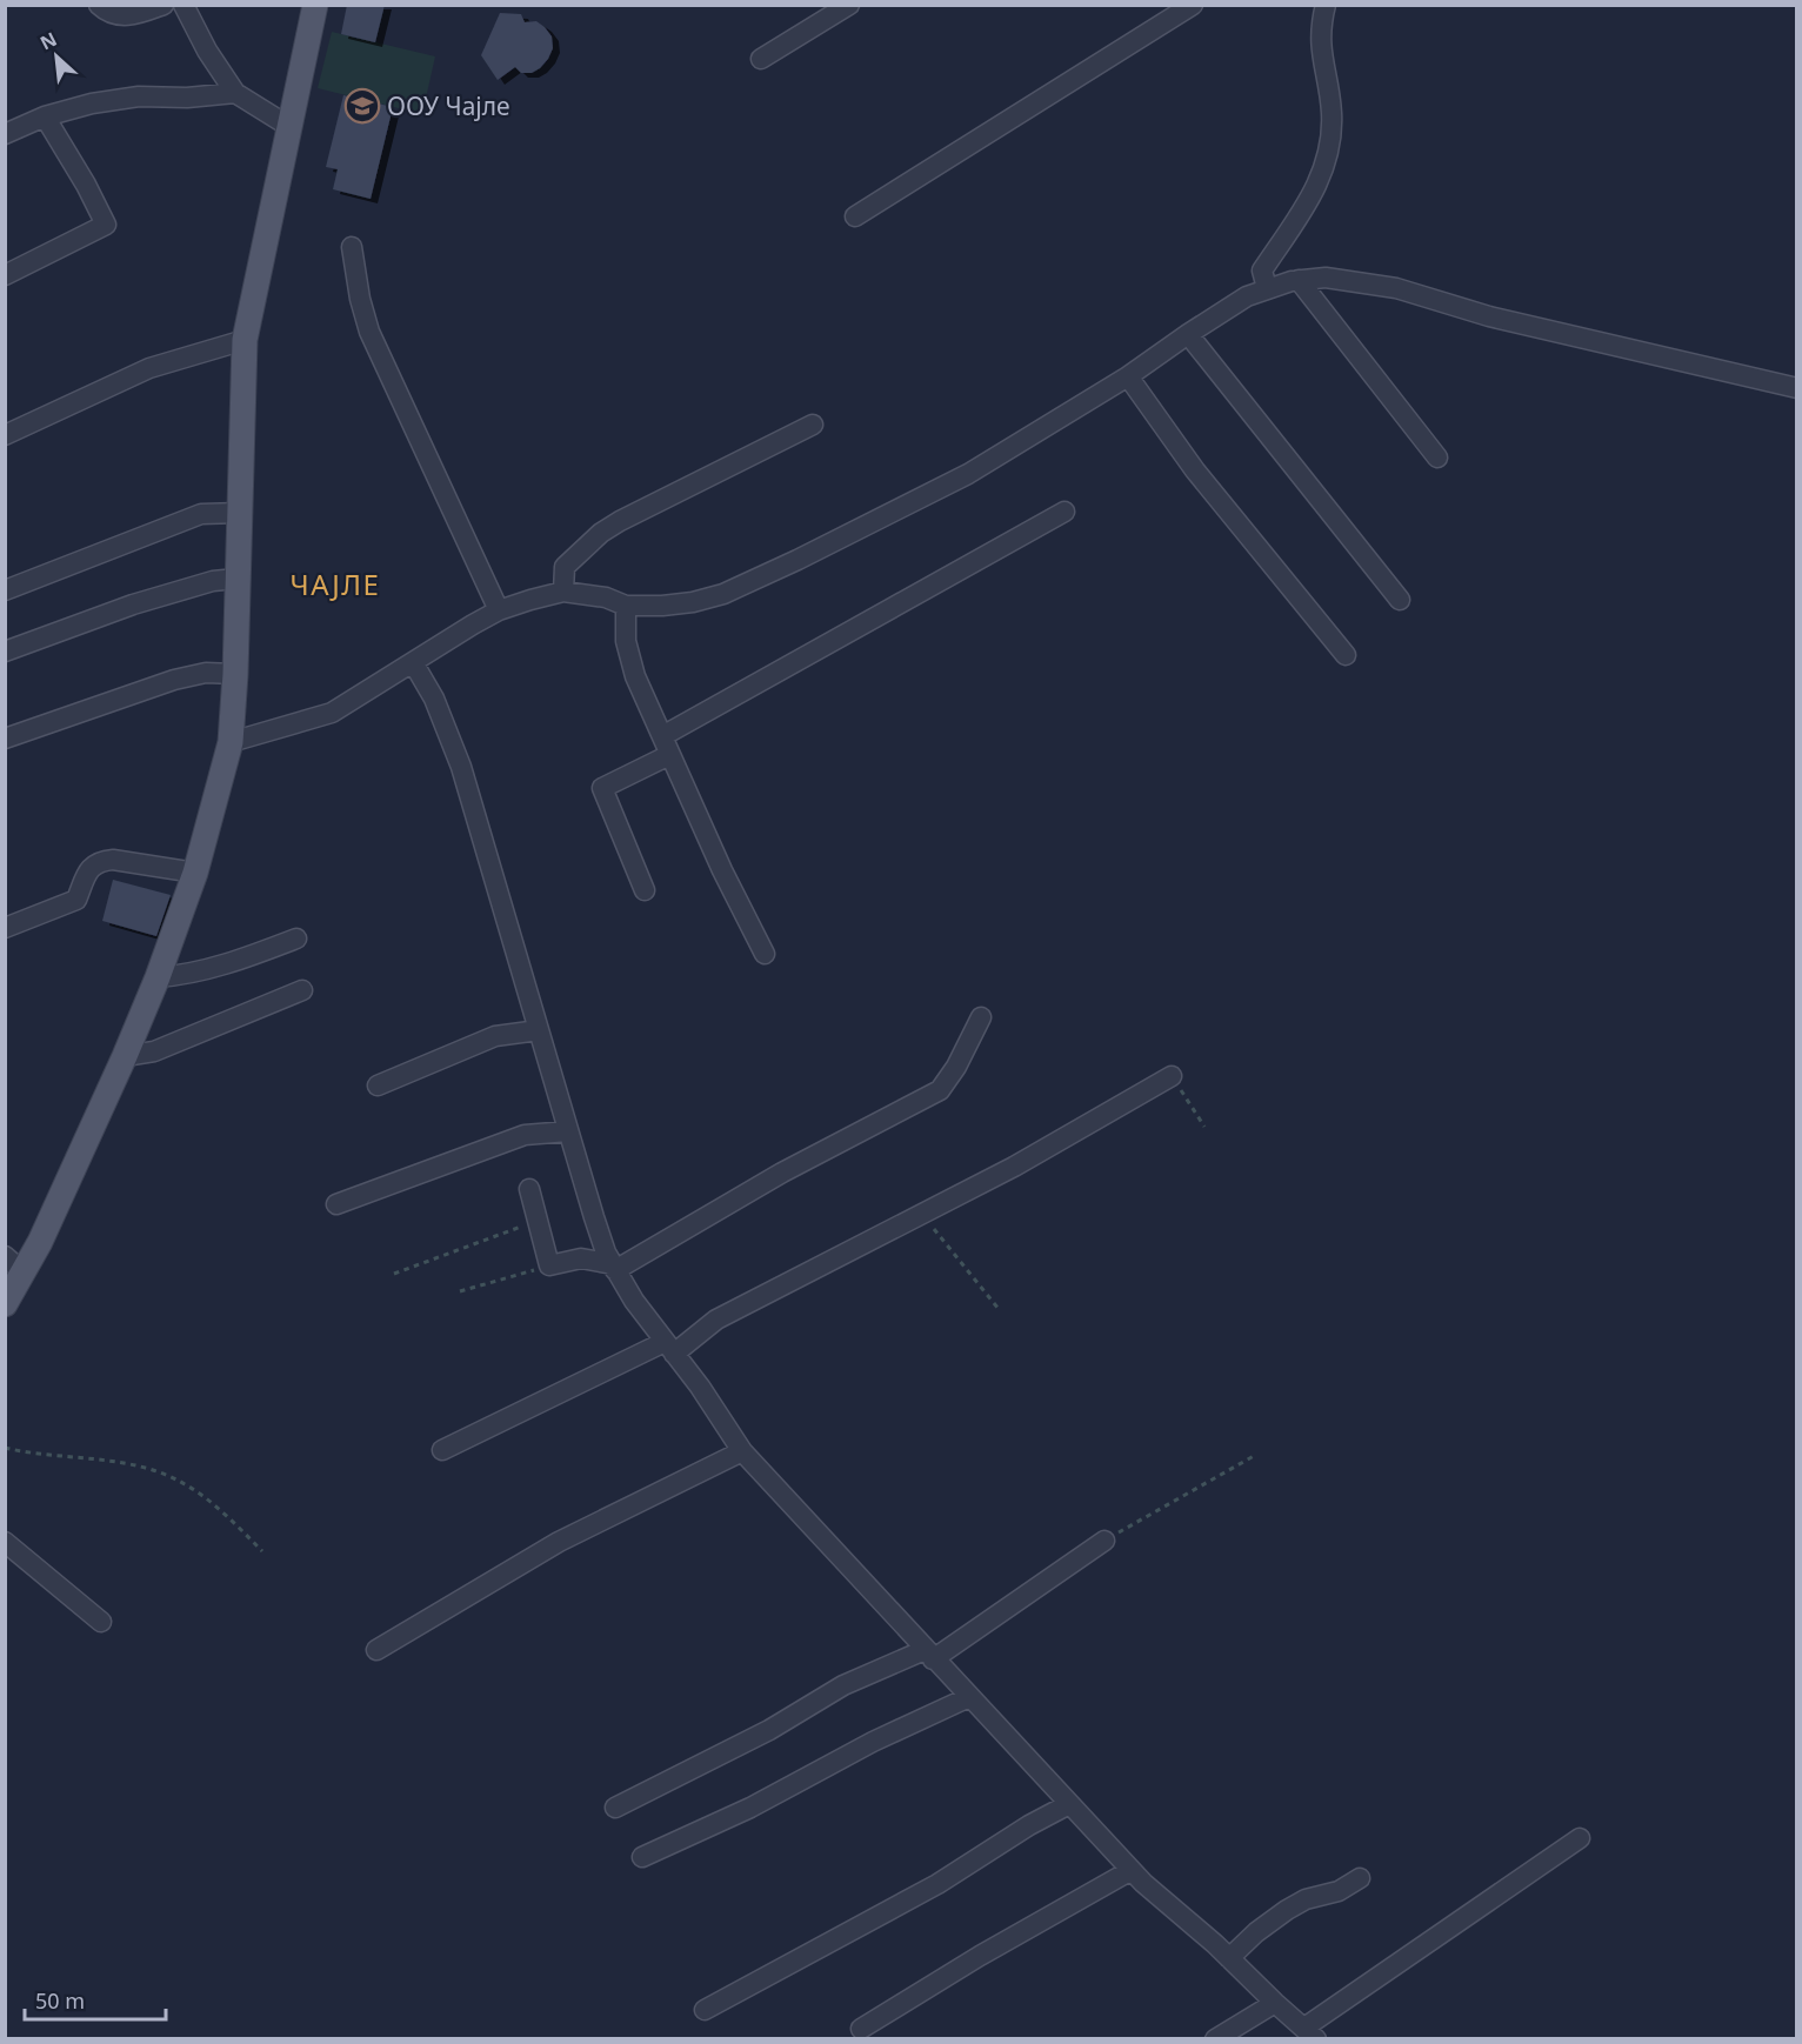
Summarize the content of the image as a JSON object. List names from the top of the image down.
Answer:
{
  "districts": ["ЧАЈЛЕ"],
  "places": {
    "school or university": ["ООУ Чајле"]
  },
  "scale_bar": "50 m",
  "north": "top left"
}
